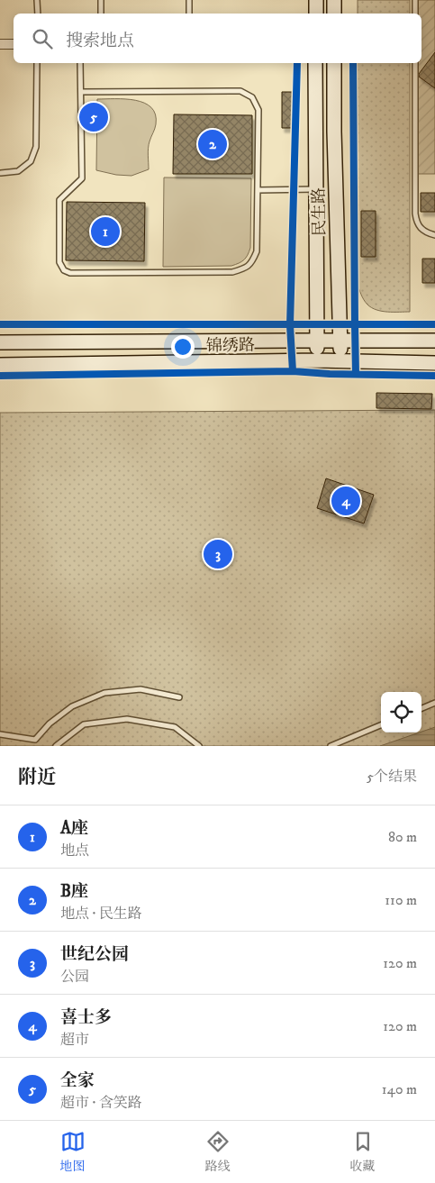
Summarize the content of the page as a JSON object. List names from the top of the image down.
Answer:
{
  "streets": {
    "main road": ["民生路", "锦绣路"]
  },
  "crossings": [
    ["民生路", "锦绣路"]
  ],
  "page": {
    "search": "搜索地点",
    "pins": [
      "5",
      "2",
      "1",
      "4",
      "3"
    ],
    "heading": ["附近", "5个结果"],
    "list": [
      {
        "mark": "1",
        "name": "A座",
        "note": "地点",
        "value": "80 m"
      },
      {
        "mark": "2",
        "name": "B座",
        "note": "地点 · 民生路",
        "value": "110 m"
      },
      {
        "mark": "3",
        "name": "世纪公园",
        "note": "公园",
        "value": "120 m"
      },
      {
        "mark": "4",
        "name": "喜士多",
        "note": "超市",
        "value": "120 m"
      },
      {
        "mark": "5",
        "name": "全家",
        "note": "超市 · 含笑路",
        "value": "140 m"
      }
    ],
    "nav": ["地图", "路线", "收藏"]
  }
}
